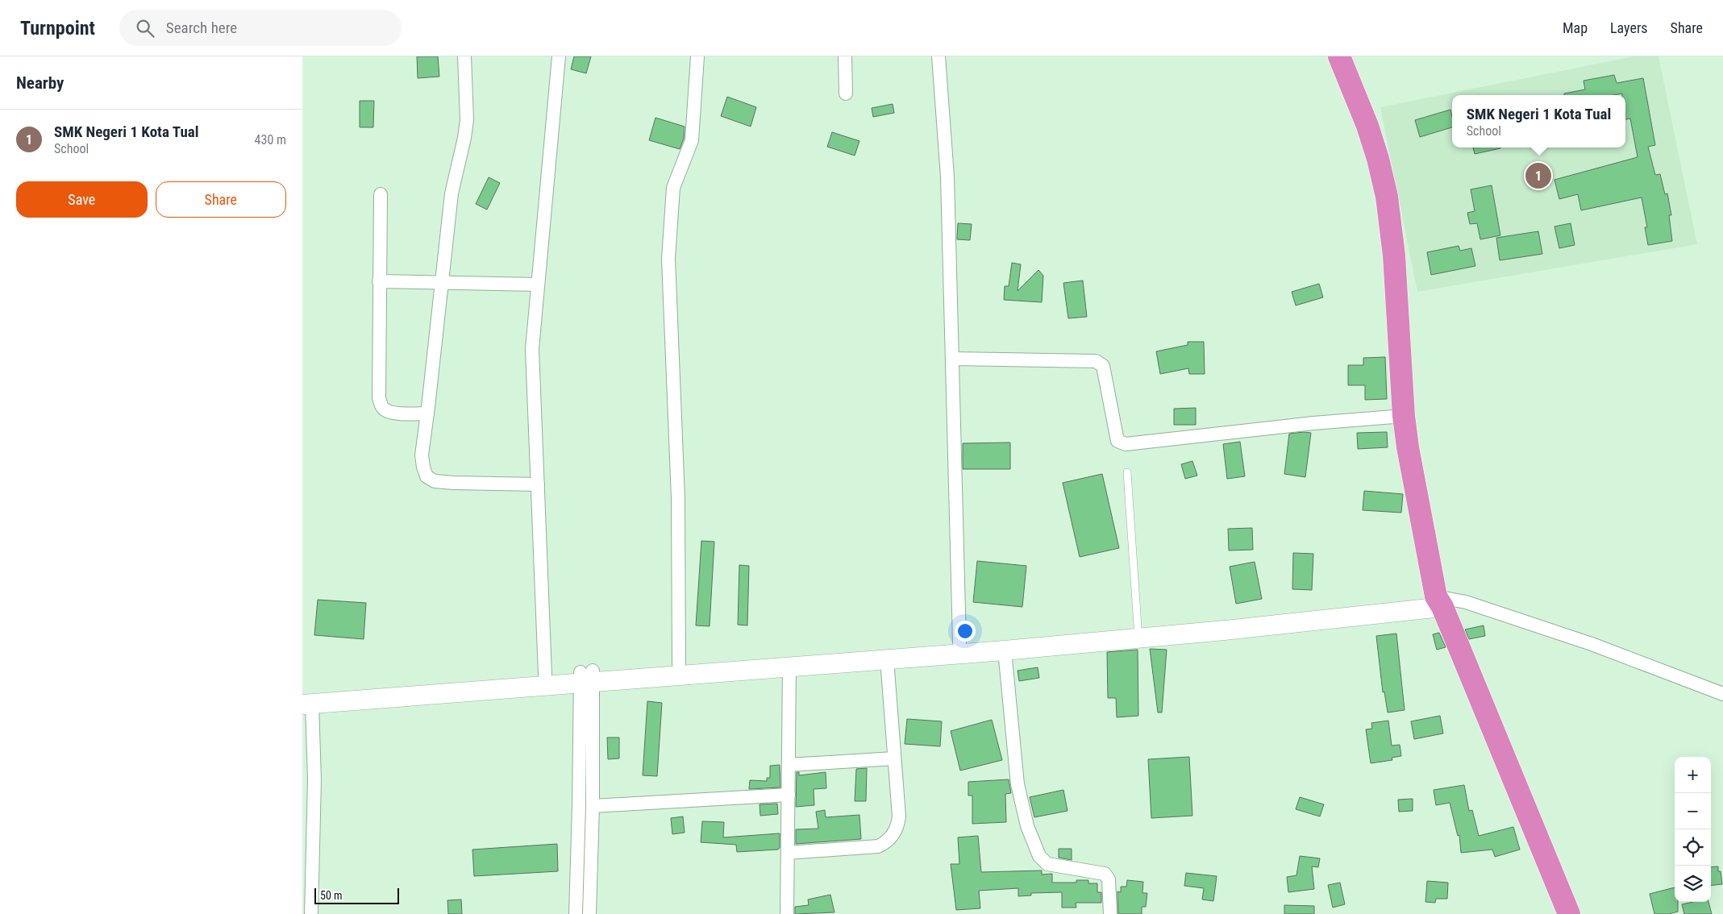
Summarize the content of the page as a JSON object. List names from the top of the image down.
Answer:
{
  "scale_bar": "50 m",
  "page": {
    "header": "Turnpoint",
    "search": "Search here",
    "nav": ["Map", "Layers", "Share"],
    "heading": "Nearby",
    "popup": ["SMK Negeri 1 Kota Tual", "School"],
    "list": [
      {
        "mark": "1",
        "name": "SMK Negeri 1 Kota Tual",
        "note": "School",
        "value": "430 m"
      }
    ],
    "pins": "1",
    "buttons": ["Save", "Share"],
    "map_buttons": ["+", "−"],
    "scale": "50 m"
  }
}
